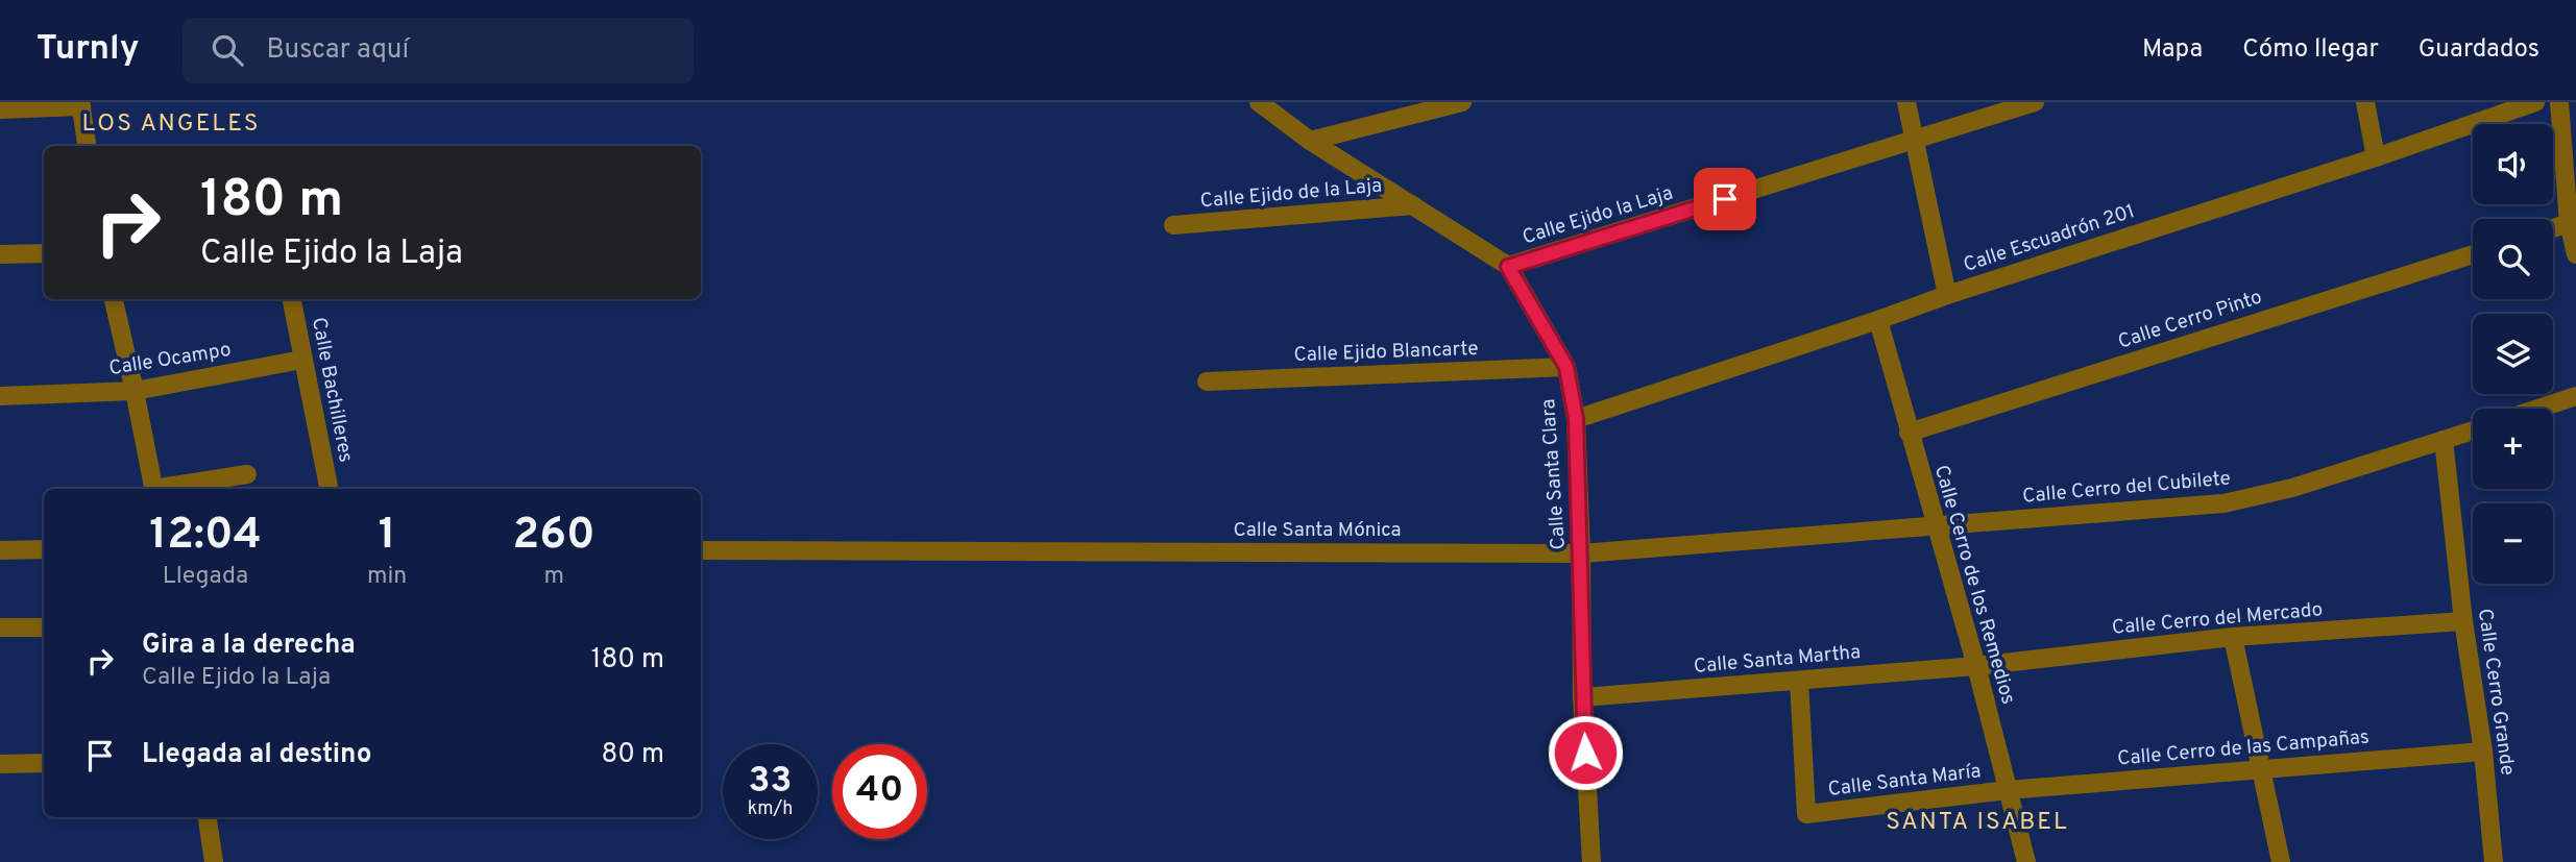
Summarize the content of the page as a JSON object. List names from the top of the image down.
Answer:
{
  "streets": {
    "street": [
      "Calle Ejido de la Laja",
      "Calle Ejido la Laja",
      "Calle Escuadrón 201",
      "Calle Cerro Pinto",
      "Calle Ejido Blancarte",
      "Calle Ocampo",
      "Calle Bachilleres",
      "Calle Santa Clara",
      "Calle Cerro del Cubilete",
      "Calle Santa Mónica",
      "Calle Cerro de los Remedios",
      "Calle Cerro del Mercado",
      "Calle Santa Martha",
      "Calle Cerro Grande",
      "Calle Cerro de las Campañas",
      "Calle Santa María"
    ]
  },
  "crossings": [
    ["Calle Ejido de la Laja", "Calle Santa Clara"],
    ["Calle Ejido la Laja", "Calle Santa Clara"],
    ["Calle Escuadrón 201", "Calle Santa Clara"],
    ["Calle Escuadrón 201", "Calle Cerro de los Remedios"],
    ["Calle Cerro Pinto", "Calle Cerro de los Remedios"],
    ["Calle Ejido Blancarte", "Calle Santa Clara"],
    ["Calle Ocampo", "Calle Bachilleres"],
    ["Calle Santa Clara", "Calle Santa Mónica"],
    ["Calle Santa Clara", "Calle Santa Martha"],
    ["Calle Cerro del Cubilete", "Calle Santa Mónica"],
    ["Calle Cerro del Cubilete", "Calle Cerro de los Remedios"],
    ["Calle Cerro del Cubilete", "Calle Cerro Grande"],
    ["Calle Santa Mónica", "Calle Cerro de los Remedios"],
    ["Calle Cerro de los Remedios", "Calle Cerro del Mercado"],
    ["Calle Cerro de los Remedios", "Calle Santa Martha"],
    ["Calle Cerro de los Remedios", "Calle Cerro de las Campañas"],
    ["Calle Cerro de los Remedios", "Calle Santa María"],
    ["Calle Cerro del Mercado", "Calle Santa Martha"],
    ["Calle Cerro del Mercado", "Calle Cerro Grande"],
    ["Calle Santa Martha", "Calle Santa María"],
    ["Calle Cerro Grande", "Calle Cerro de las Campañas"],
    ["Calle Cerro de las Campañas", "Calle Santa María"]
  ],
  "districts": ["LOS ANGELES", "SANTA ISABEL"],
  "page": {
    "header": "Turnly",
    "search": "Buscar aquí",
    "nav": ["Mapa", "Cómo llegar", "Guardados"],
    "map_buttons": ["+", "−"],
    "turn": ["180 m", "Calle Ejido la Laja"],
    "eta": [
      "12:04",
      "Llegada",
      "1",
      "min",
      "260",
      "m"
    ],
    "list": [
      {
        "name": "Gira a la derecha",
        "note": "Calle Ejido la Laja",
        "value": "180 m"
      },
      {
        "name": "Llegada al destino",
        "value": "80 m"
      }
    ],
    "speed": "33 km/h",
    "limit": "40"
  }
}
